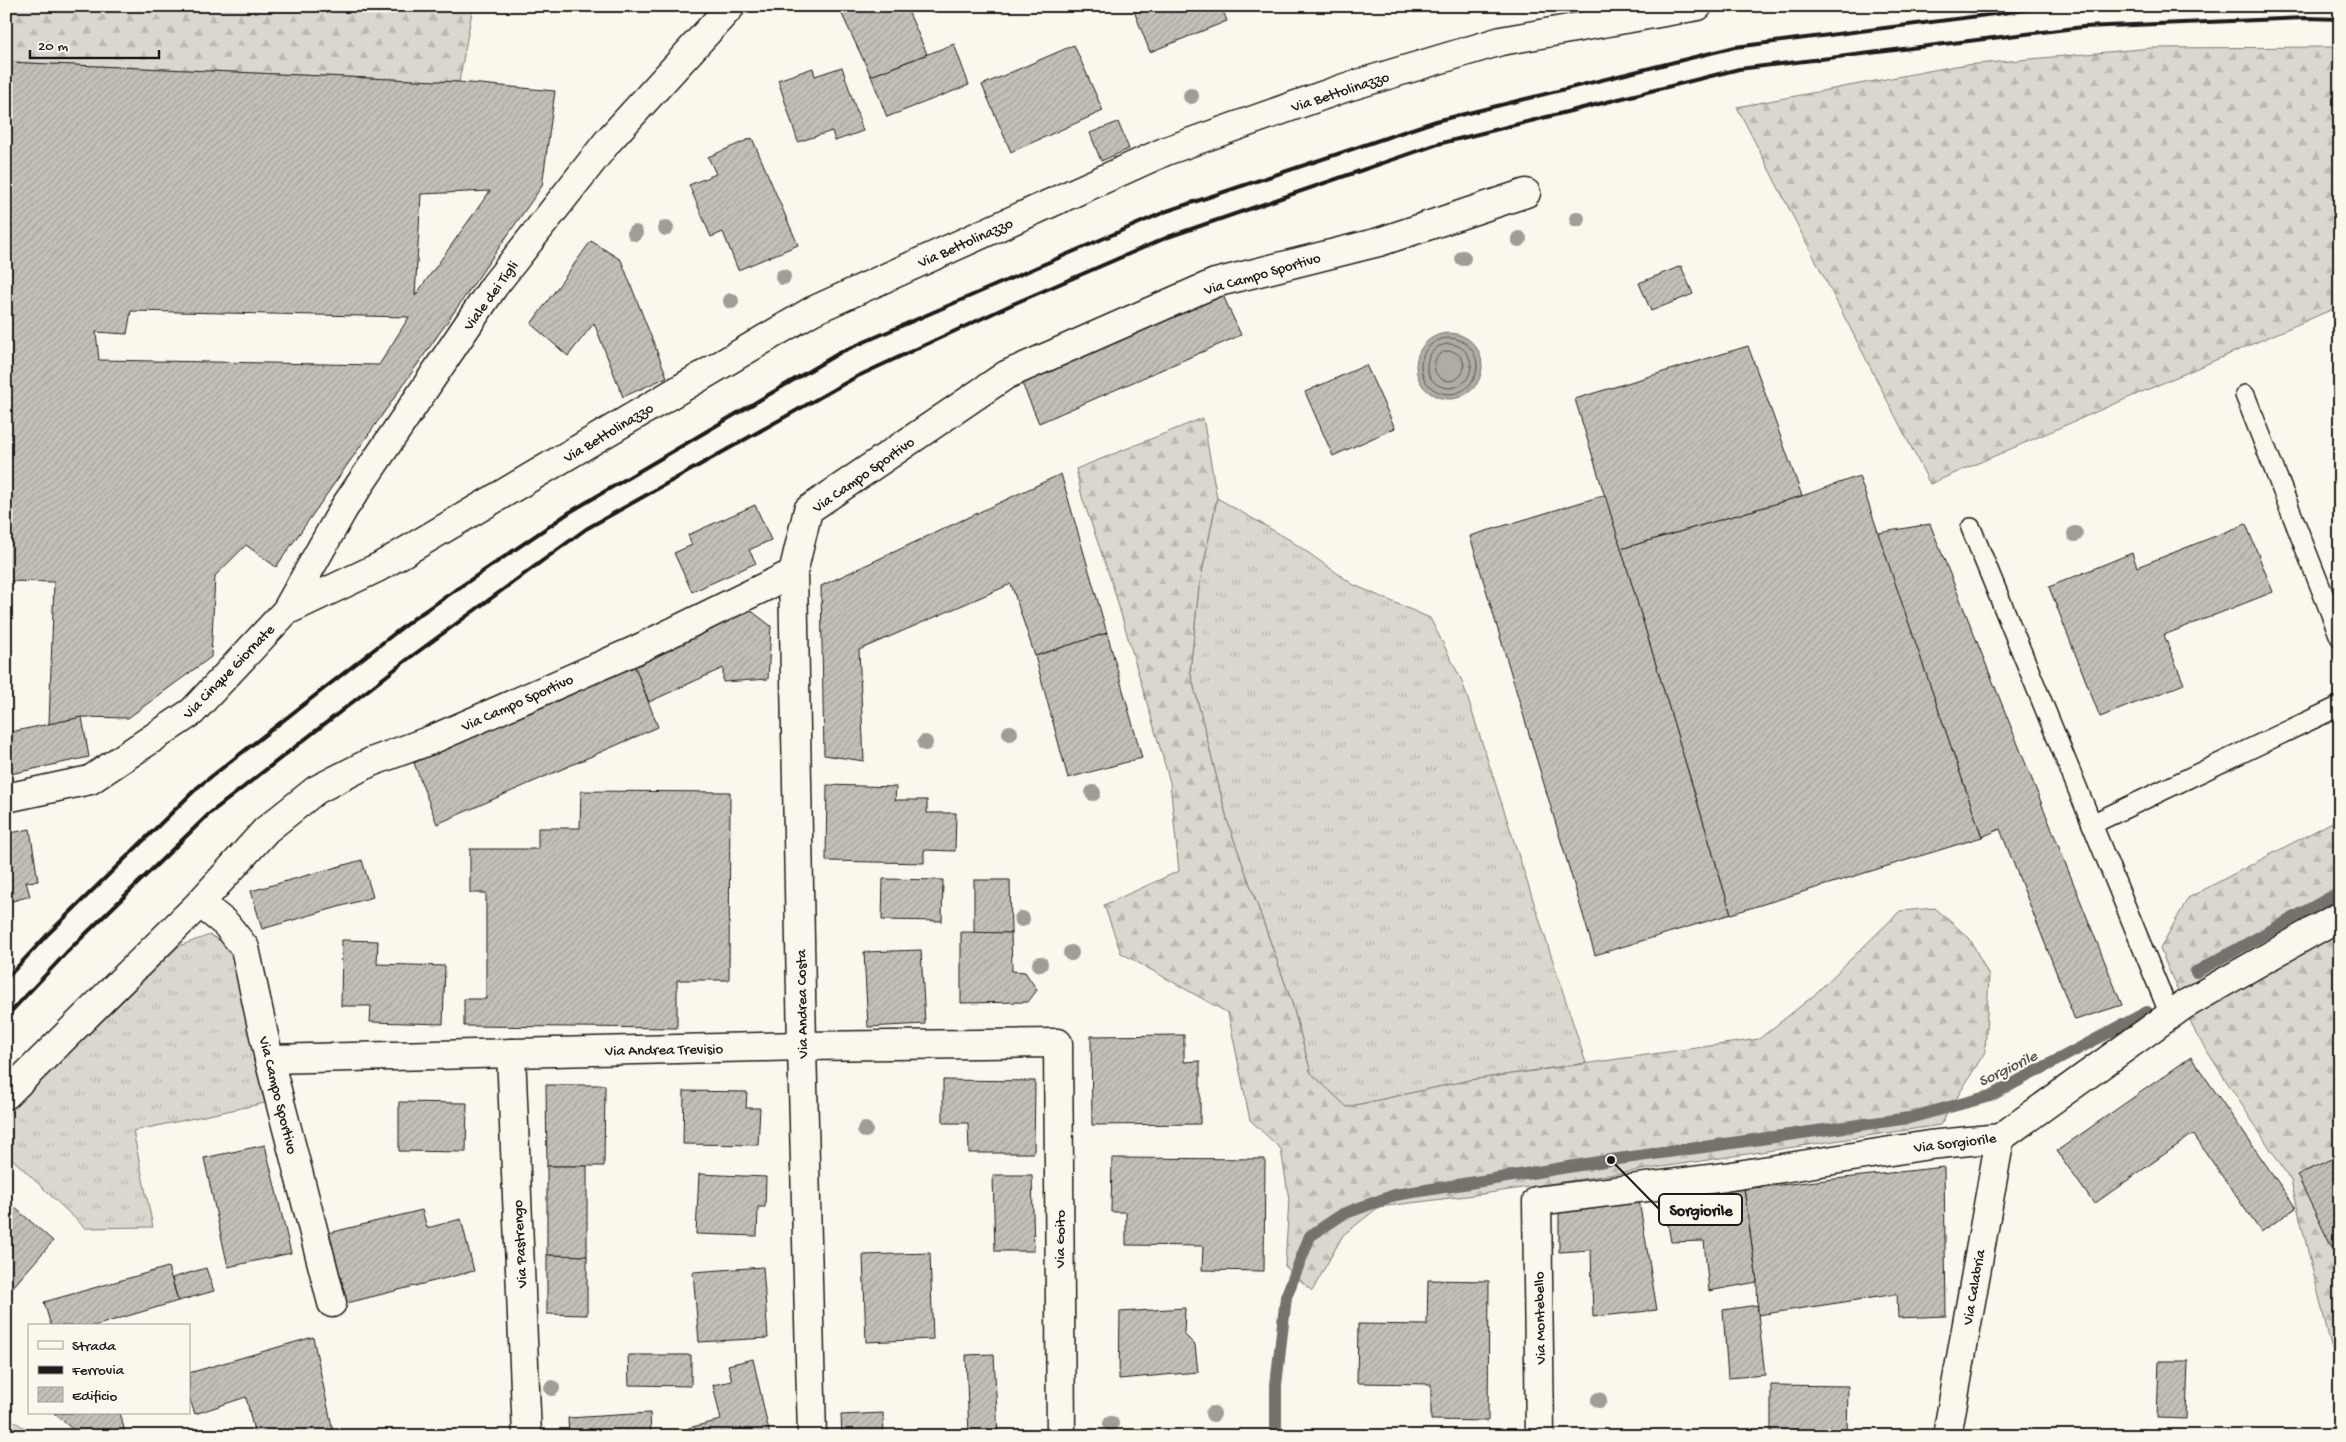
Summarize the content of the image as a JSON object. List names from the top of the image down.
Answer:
{
  "streets": {
    "street": [
      "Via Bettolinazzo",
      "Via Campo Sportivo",
      "Viale dei Tigli",
      "Via Cinque Giornate",
      "Via Andrea Costa",
      "Via Andrea Trevisio",
      "Via Sorgiorile",
      "Via Goito",
      "Via Pastrengo",
      "Via Calabria",
      "Via Montebello"
    ]
  },
  "crossings": [
    ["Via Bettolinazzo", "Viale dei Tigli"],
    ["Via Bettolinazzo", "Via Cinque Giornate"],
    ["Via Campo Sportivo", "Via Andrea Costa"],
    ["Via Campo Sportivo", "Via Andrea Trevisio"],
    ["Viale dei Tigli", "Via Cinque Giornate"],
    ["Via Andrea Costa", "Via Andrea Trevisio"],
    ["Via Andrea Trevisio", "Via Goito"],
    ["Via Andrea Trevisio", "Via Pastrengo"],
    ["Via Sorgiorile", "Via Calabria"],
    ["Via Sorgiorile", "Via Montebello"]
  ],
  "water": ["Sorgiorile"],
  "places": ["Sorgiorile"],
  "legend": ["Strada", "Ferrovia", "Edificio"],
  "scale_bar": "20 m"
}
